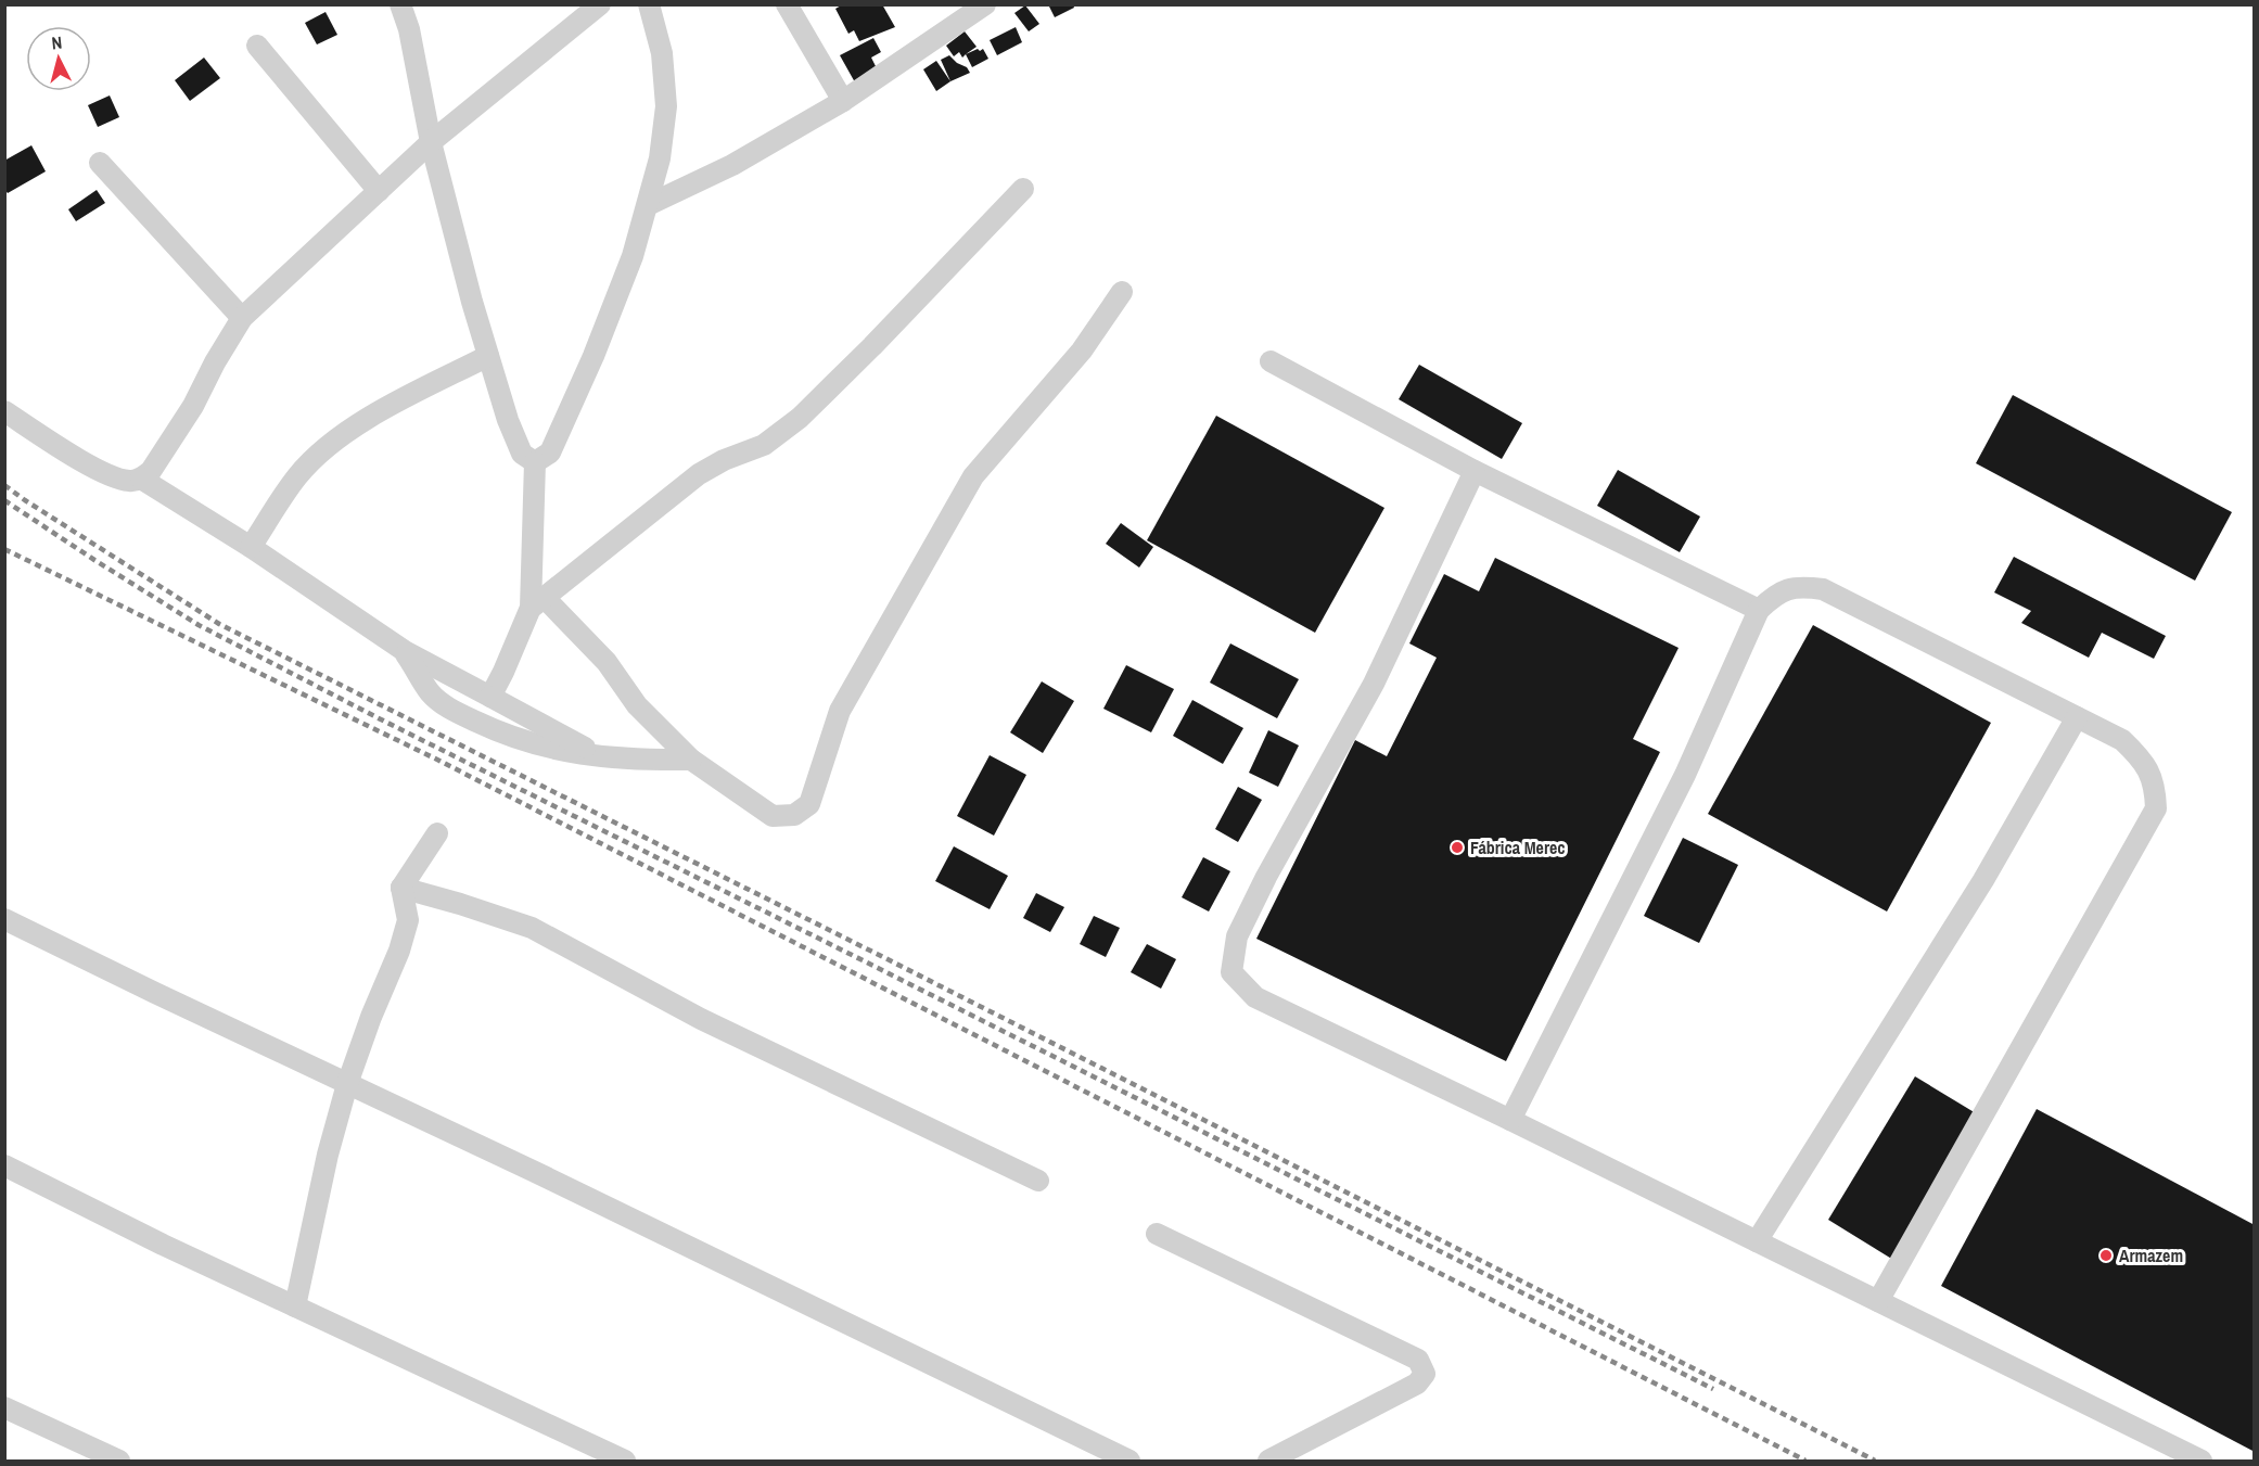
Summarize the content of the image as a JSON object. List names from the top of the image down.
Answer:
{
  "places": ["Fábrica Merec", "Armazem"],
  "north": "top"
}
